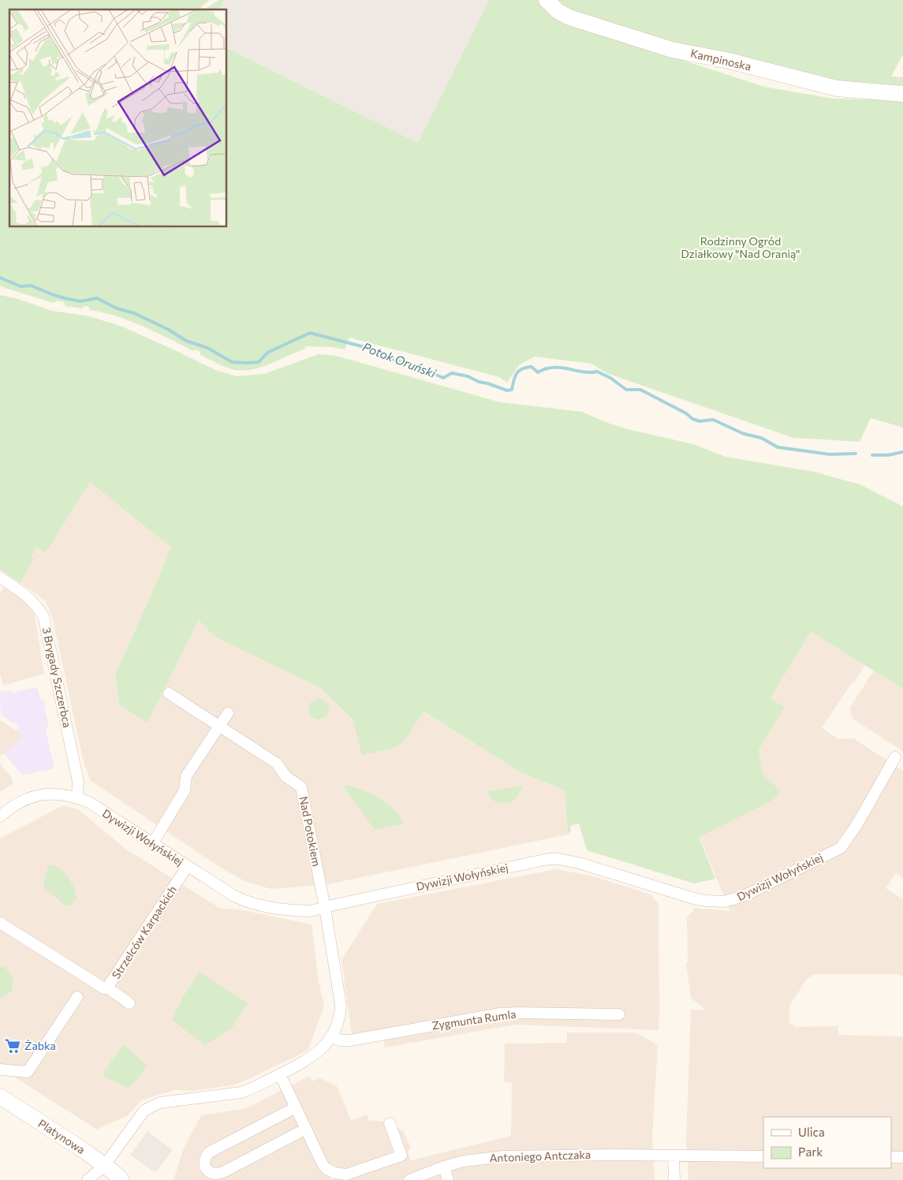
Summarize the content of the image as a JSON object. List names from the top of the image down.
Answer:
{
  "streets": {
    "street": [
      "Kampinoska",
      "3 Brygady Szczerbca",
      "Nad Potokiem",
      "Dywizji Wołyńskiej",
      "Strzelców Karpackich",
      "Zygmunta Rumla",
      "Platynowa",
      "Antoniego Antczaka"
    ]
  },
  "crossings": [
    ["3 Brygady Szczerbca", "Dywizji Wołyńskiej"],
    ["Nad Potokiem", "Dywizji Wołyńskiej"],
    ["Dywizji Wołyńskiej", "Strzelców Karpackich"]
  ],
  "water": ["Potok Oruński"],
  "parks": ["Rodzinny Ogród Działkowy \"Nad Oranią\""],
  "places": {
    "supermarket": ["Żabka"]
  },
  "legend": ["Ulica", "Park"]
}
